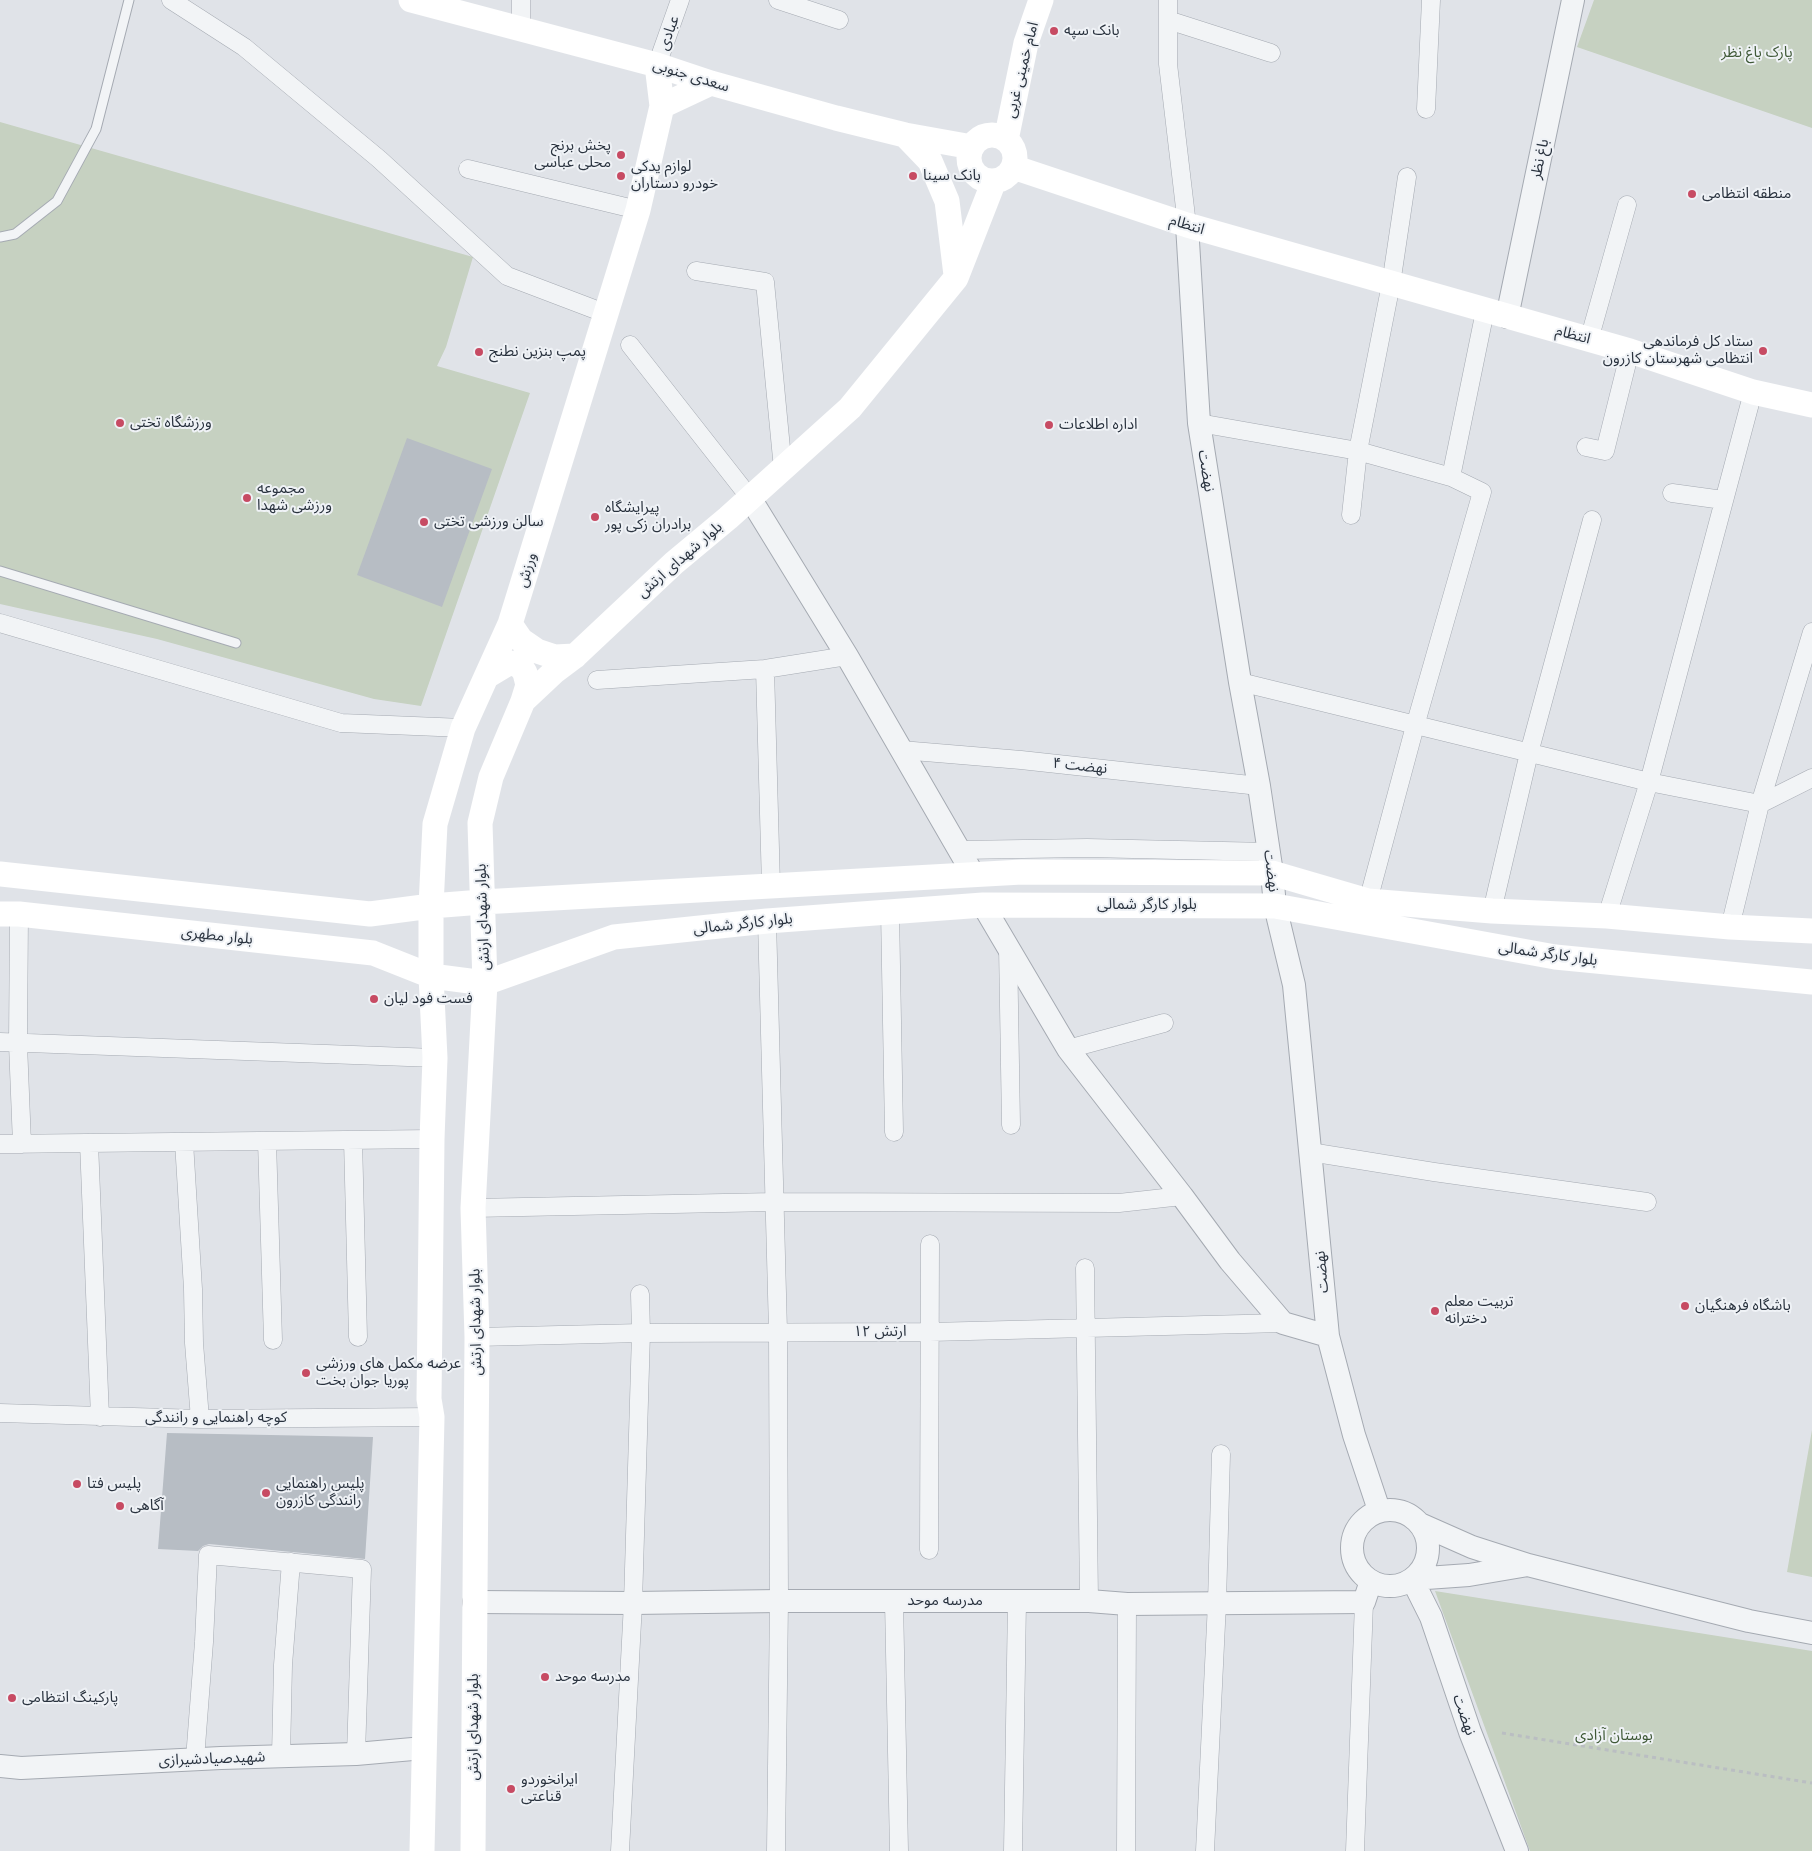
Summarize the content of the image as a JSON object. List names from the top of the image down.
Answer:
{
  "streets": {
    "main road": [
      "امام خمینی غربی",
      "سعدی جنوبی",
      "انتظام",
      "بلوار شهدای ارتش",
      "ورزش",
      "بلوار کارگر شمالی",
      "بلوار مطهری"
    ],
    "street": [
      "عبادی",
      "باغ نظر",
      "نهضت",
      "نهضت ۴",
      "ارتش ۱۲",
      "کوچه راهنمایی و رانندگی",
      "مدرسه موحد",
      "شهیدصیادشیرازی"
    ]
  },
  "crossings": [
    ["عبادی", "سعدی جنوبی"],
    ["عبادی", "ورزش"],
    ["امام خمینی غربی", "سعدی جنوبی"],
    ["امام خمینی غربی", "انتظام"],
    ["امام خمینی غربی", "بلوار شهدای ارتش"],
    ["سعدی جنوبی", "انتظام"],
    ["سعدی جنوبی", "بلوار شهدای ارتش"],
    ["سعدی جنوبی", "ورزش"],
    ["باغ نظر", "انتظام"],
    ["انتظام", "نهضت"],
    ["انتظام", "بلوار شهدای ارتش"],
    ["نهضت", "نهضت ۴"],
    ["نهضت", "بلوار کارگر شمالی"],
    ["نهضت", "مدرسه موحد"],
    ["بلوار شهدای ارتش", "بلوار کارگر شمالی"],
    ["بلوار شهدای ارتش", "بلوار مطهری"],
    ["بلوار شهدای ارتش", "ارتش ۱۲"],
    ["بلوار شهدای ارتش", "مدرسه موحد"],
    ["ورزش", "بلوار مطهری"],
    ["بلوار کارگر شمالی", "بلوار مطهری"]
  ],
  "parks": ["پارک باغ نظر", "بوستان آزادی"],
  "places": [
    "بانک سپه",
    "پخش برنج محلی عباسی",
    "لوازم یدکی خودرو دستاران",
    "بانک سینا",
    "منطقه انتظامی",
    "ستاد کل فرماندهی انتظامی شهرستان کازرون",
    "پمپ بنزین نطنج",
    "ورزشگاه تختی",
    "اداره اطلاعات",
    "مجموعه ورزشی شهدا",
    "پیرایشگاه برادران زکی پور",
    "سالن ورزشی تختی",
    "فست فود لیان",
    "باشگاه فرهنگیان",
    "تربیت معلم دخترانه",
    "عرضه مکمل های ورزشی پوریا جوان بخت",
    "پلیس فتا",
    "پلیس راهنمایی رانندگی کازرون",
    "آگاهی",
    "مدرسه موحد",
    "پارکینگ انتظامی",
    "ایرانخوردو قناعتی"
  ]
}
